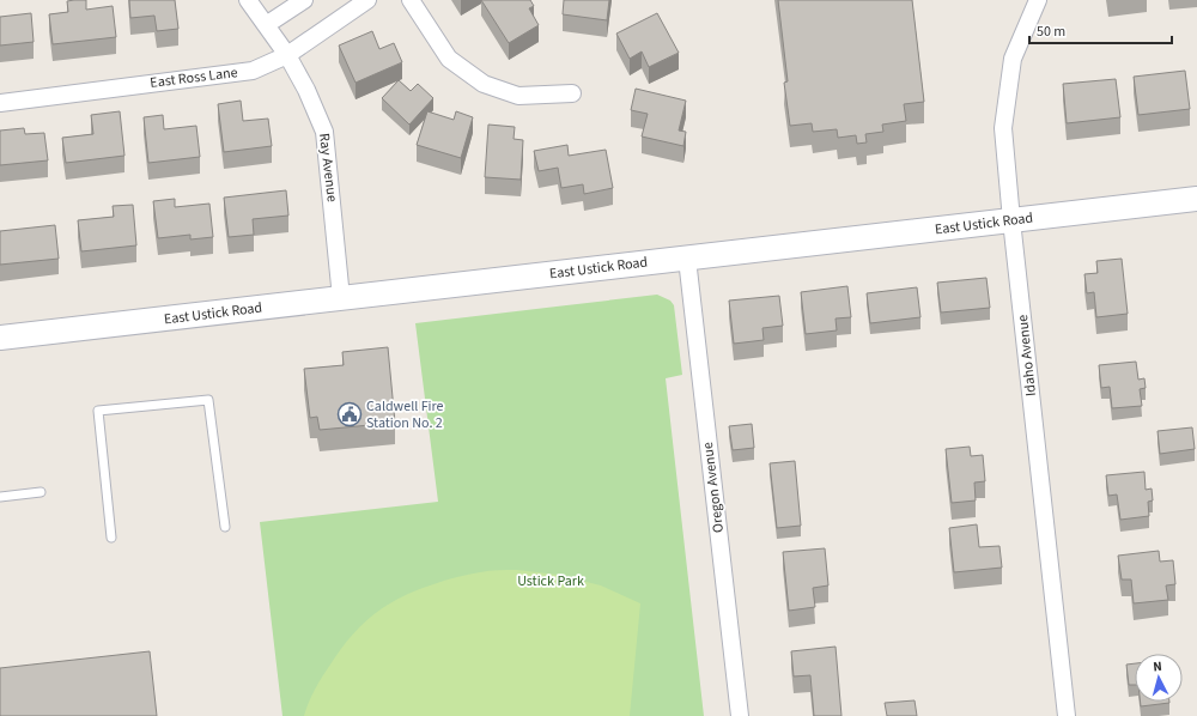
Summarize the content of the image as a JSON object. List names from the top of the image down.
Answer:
{
  "streets": {
    "main road": ["East Ustick Road"],
    "street": [
      "East Ross Lane",
      "Ray Avenue",
      "Idaho Avenue",
      "Oregon Avenue"
    ]
  },
  "crossings": [
    ["East Ross Lane", "Ray Avenue"],
    ["Ray Avenue", "East Ustick Road"],
    ["East Ustick Road", "Idaho Avenue"],
    ["East Ustick Road", "Oregon Avenue"]
  ],
  "parks": ["Ustick Park"],
  "places": {
    "public building": ["Caldwell Fire Station No. 2"]
  },
  "scale_bar": "50 m",
  "north": "top"
}
